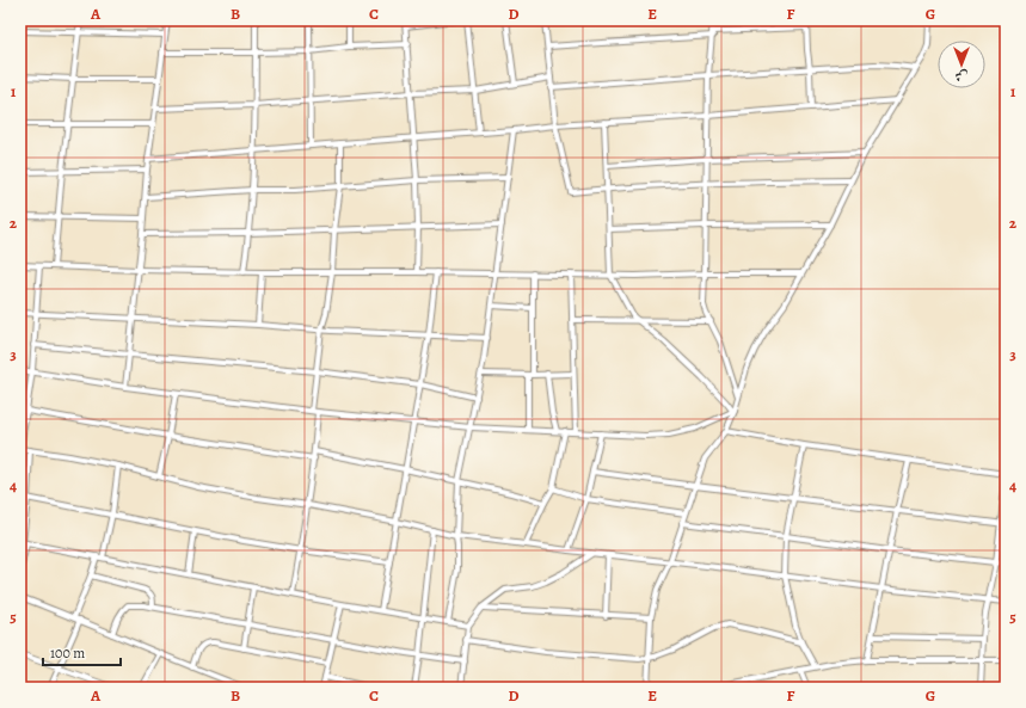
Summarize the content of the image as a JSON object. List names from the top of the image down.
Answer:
{
  "scale_bar": "100 m",
  "north": "bottom",
  "grid": {
    "columns": [
      "A",
      "B",
      "C",
      "D",
      "E",
      "F",
      "G"
    ],
    "rows": [
      "1",
      "2",
      "3",
      "4",
      "5"
    ]
  }
}
